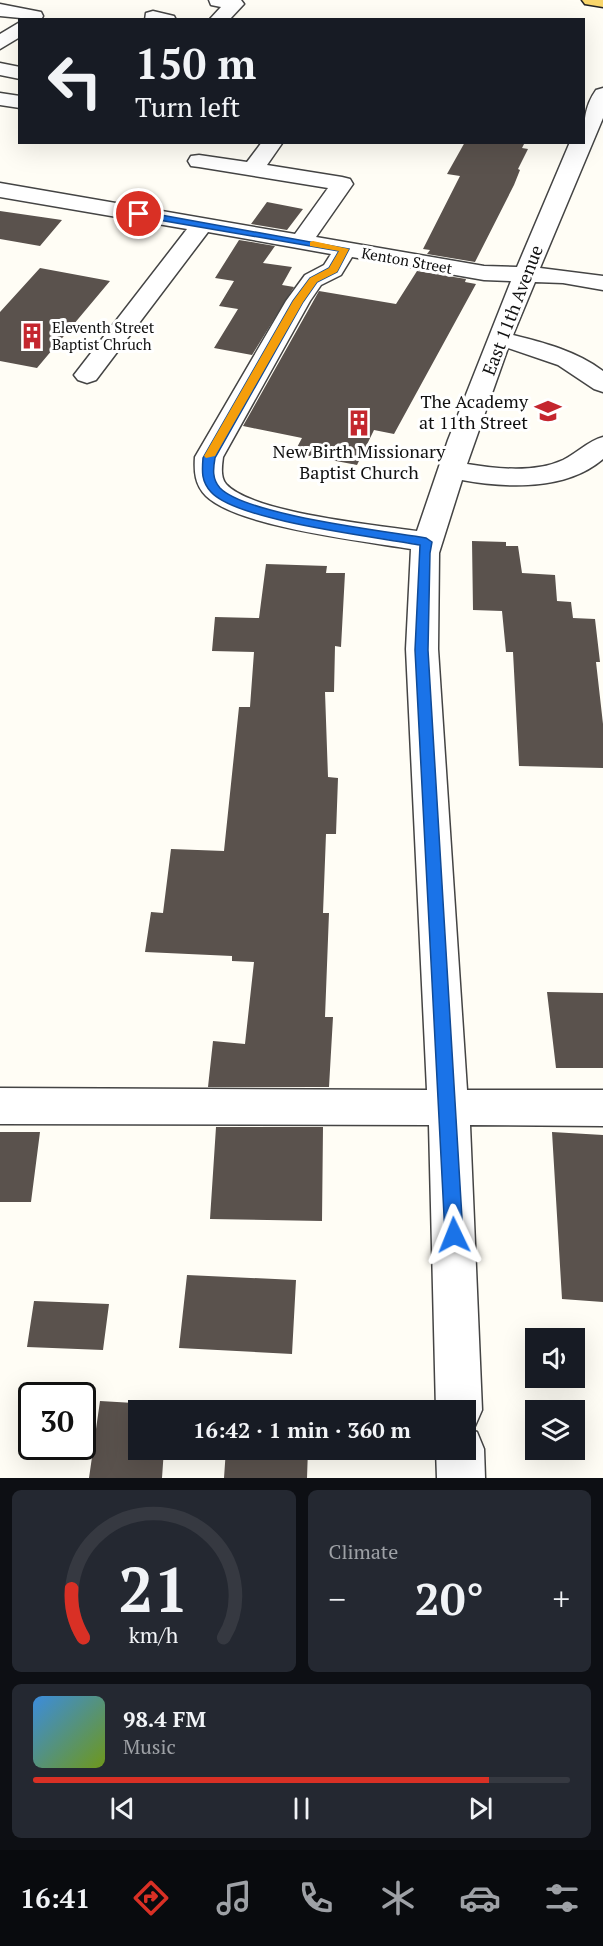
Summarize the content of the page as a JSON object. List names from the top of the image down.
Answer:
{
  "streets": {
    "street": ["Kenton Street", "East 11th Avenue"]
  },
  "crossings": [
    ["Kenton Street", "East 11th Avenue"]
  ],
  "places": {
    "building": ["Eleventh Street Baptist Chruch", "New Birth Missionary Baptist Church"],
    "school or university": ["The Academy at 11th Street"]
  },
  "page": {
    "turn": ["150 m", "Turn left"],
    "limit": "30",
    "trip": "16:42 · 1 min · 360 m",
    "tile": "Climate",
    "heat": ["−", "20°", "+"],
    "song": ["98.4 FM", "Music"],
    "tabs": "16:41",
    "gauge": ["21", "km/h"]
  }
}
